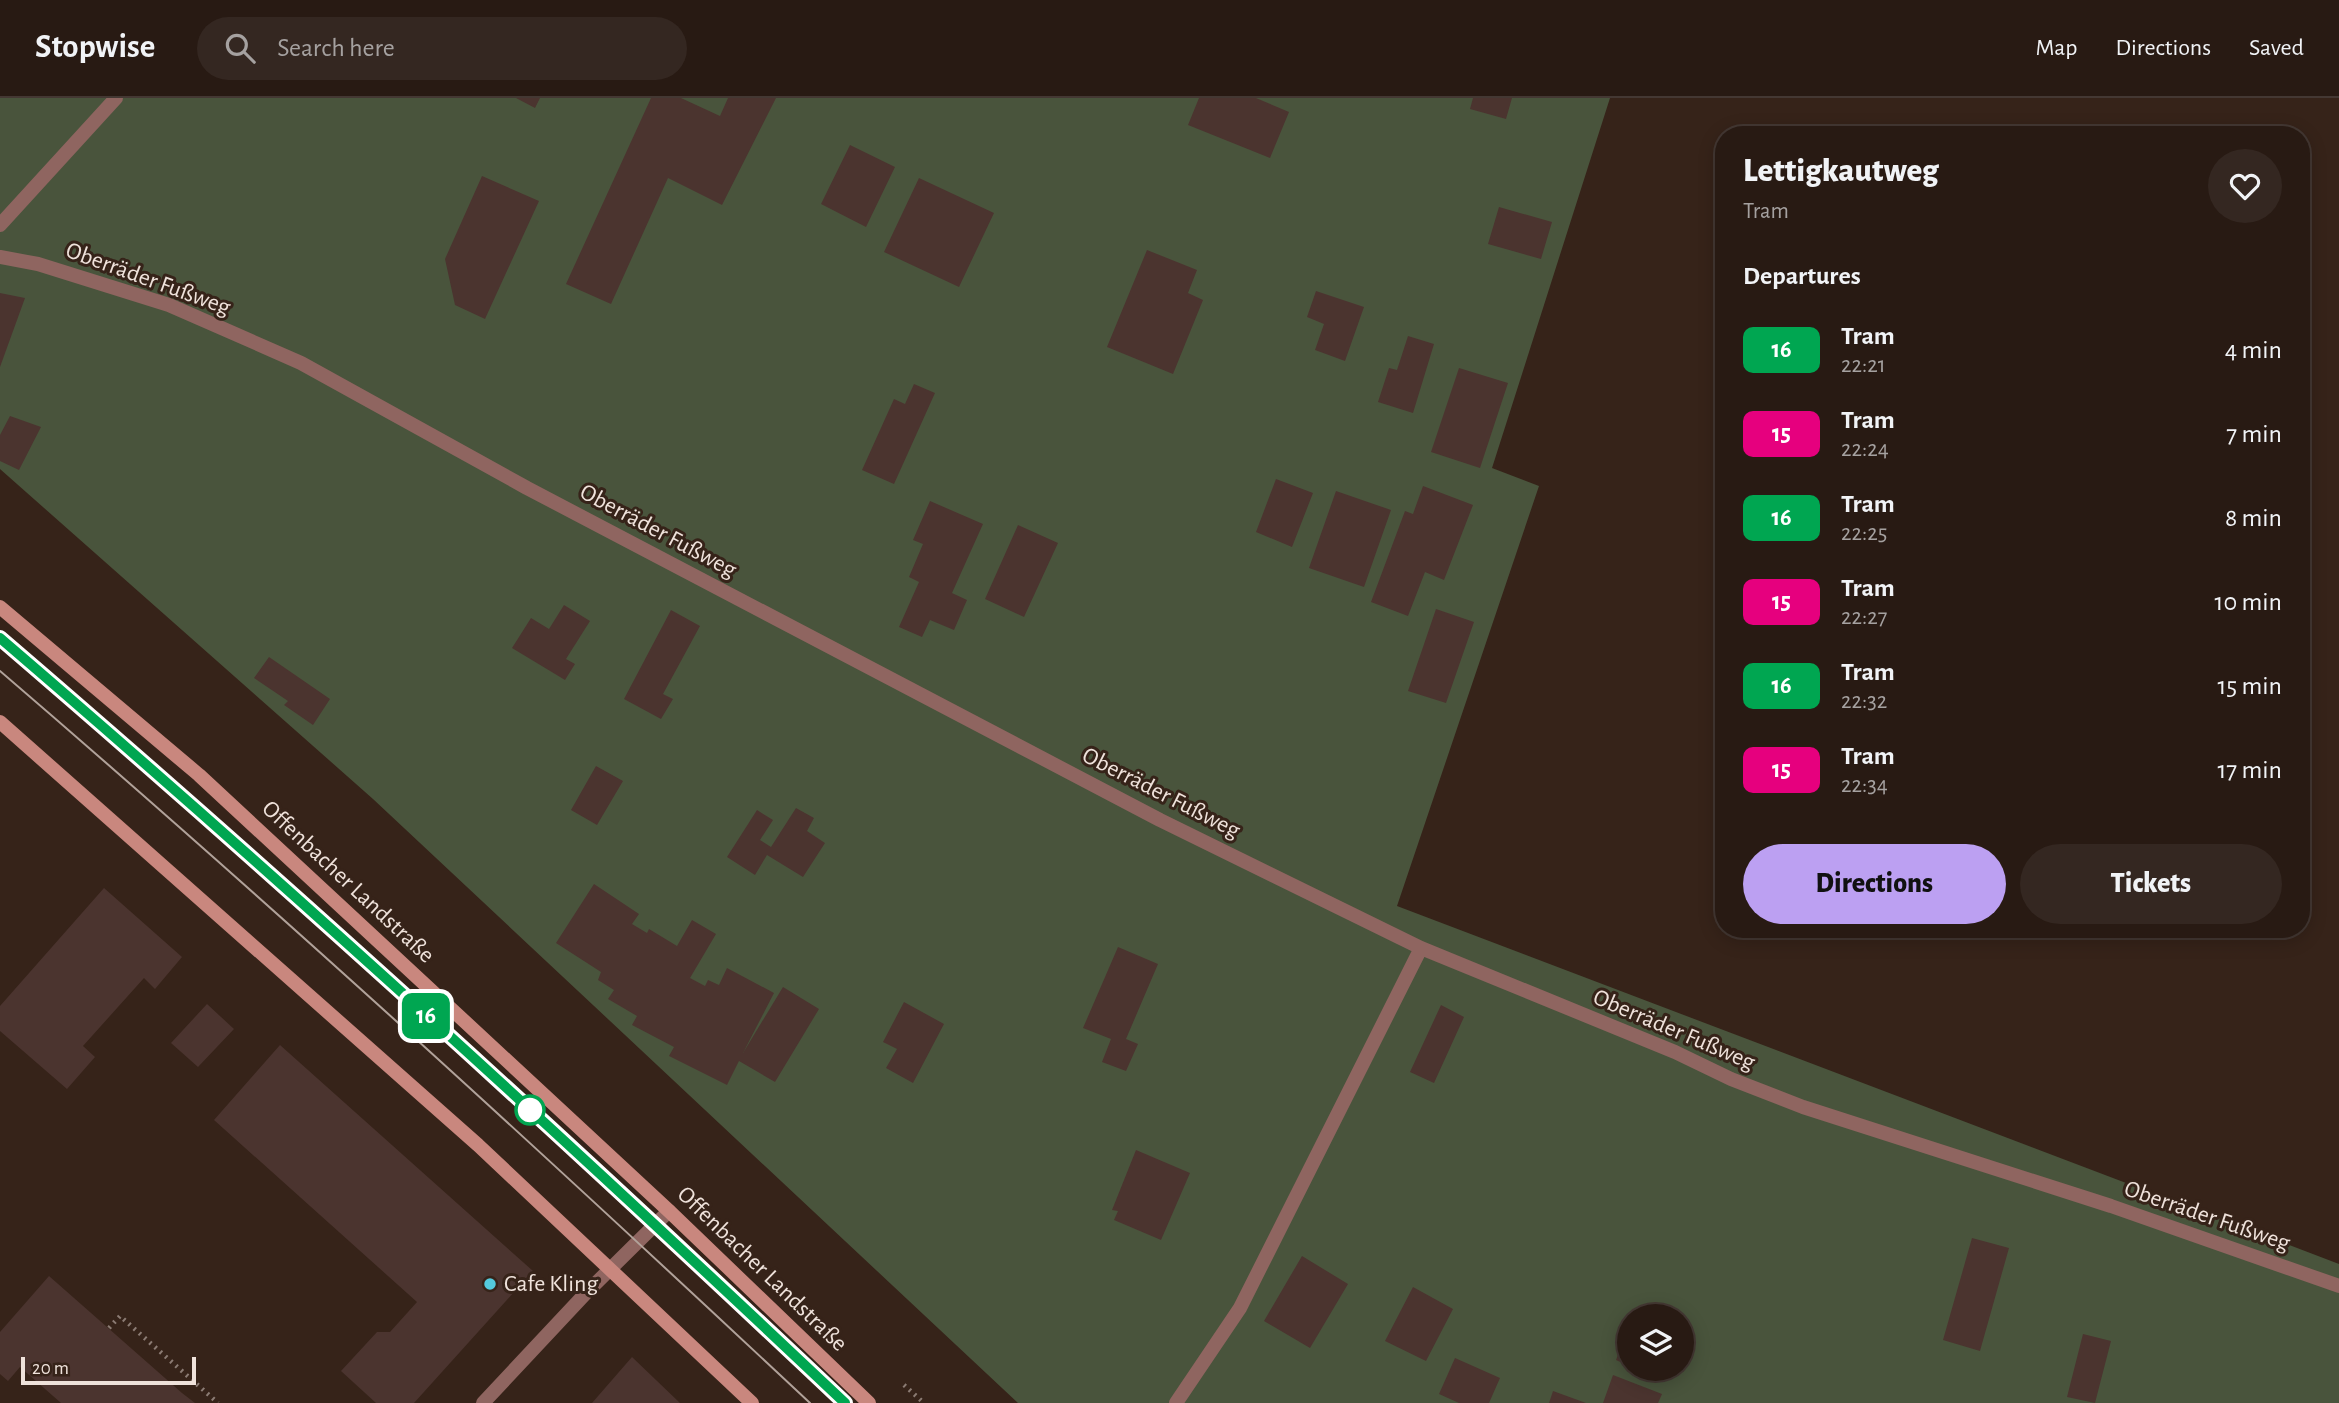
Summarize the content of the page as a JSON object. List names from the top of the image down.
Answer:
{
  "streets": {
    "main road": ["Offenbacher Landstraße"],
    "street": ["Oberräder Fußweg"]
  },
  "places": ["Cafe Kling"],
  "lines": ["tram line 16"],
  "scale_bar": "20 m",
  "page": {
    "header": "Stopwise",
    "search": "Search here",
    "nav": ["Map", "Directions", "Saved"],
    "on_map": "16",
    "heading": [
      ["Lettigkautweg", "Tram"],
      "Departures"
    ],
    "list": [
      {
        "mark": "16",
        "name": "Tram",
        "note": "22:21",
        "value": "4 min"
      },
      {
        "mark": "15",
        "name": "Tram",
        "note": "22:24",
        "value": "7 min"
      },
      {
        "mark": "16",
        "name": "Tram",
        "note": "22:25",
        "value": "8 min"
      },
      {
        "mark": "15",
        "name": "Tram",
        "note": "22:27",
        "value": "10 min"
      },
      {
        "mark": "16",
        "name": "Tram",
        "note": "22:32",
        "value": "15 min"
      },
      {
        "mark": "15",
        "name": "Tram",
        "note": "22:34",
        "value": "17 min"
      }
    ],
    "buttons": ["Directions", "Tickets"],
    "scale": "20 m"
  }
}
